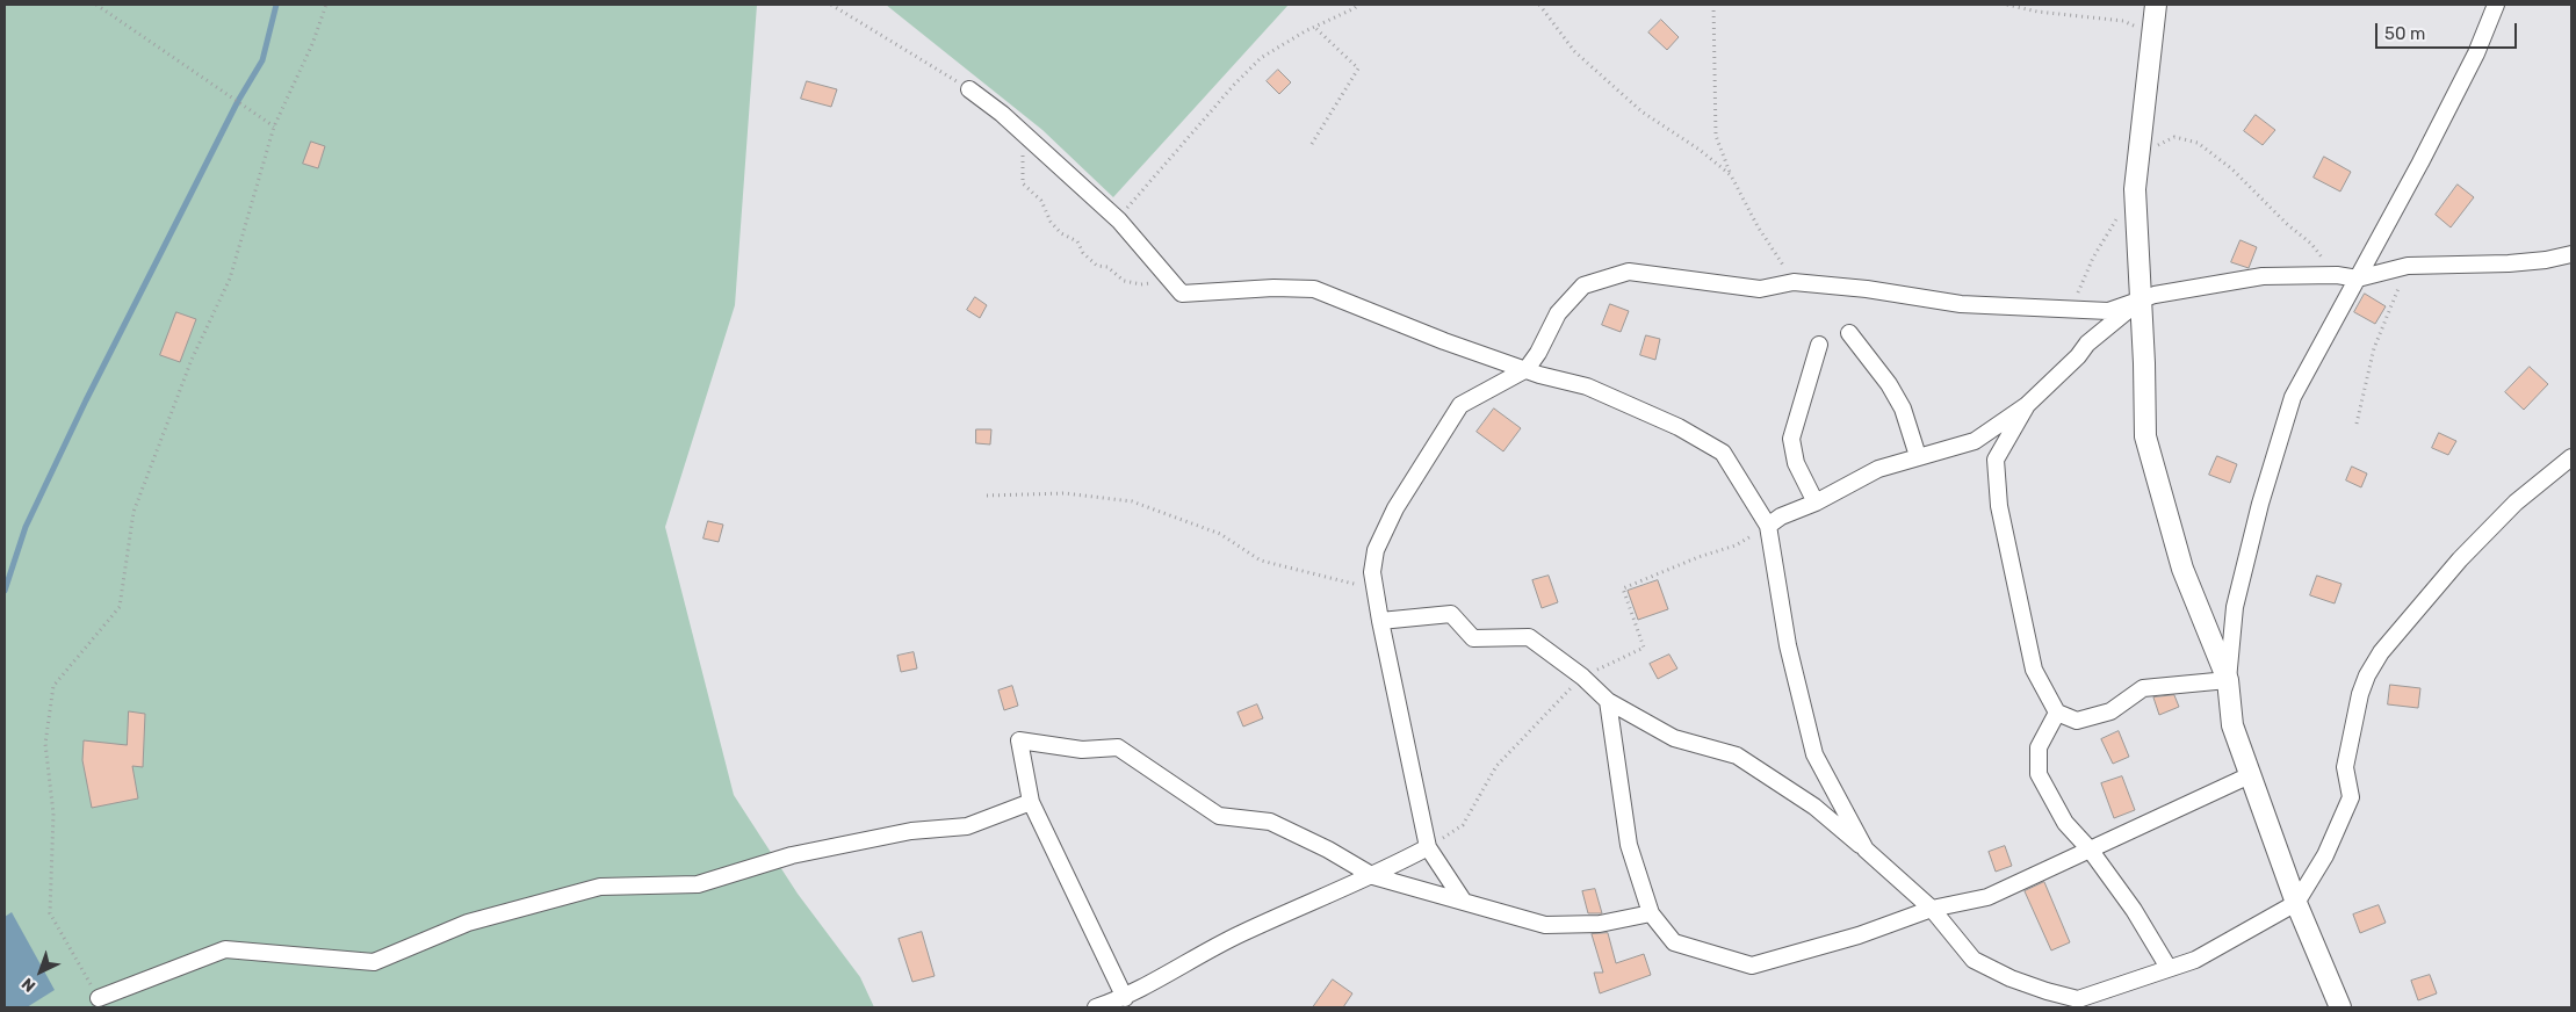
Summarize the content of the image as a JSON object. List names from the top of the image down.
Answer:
{
  "scale_bar": "50 m",
  "north": "bottom left"
}
